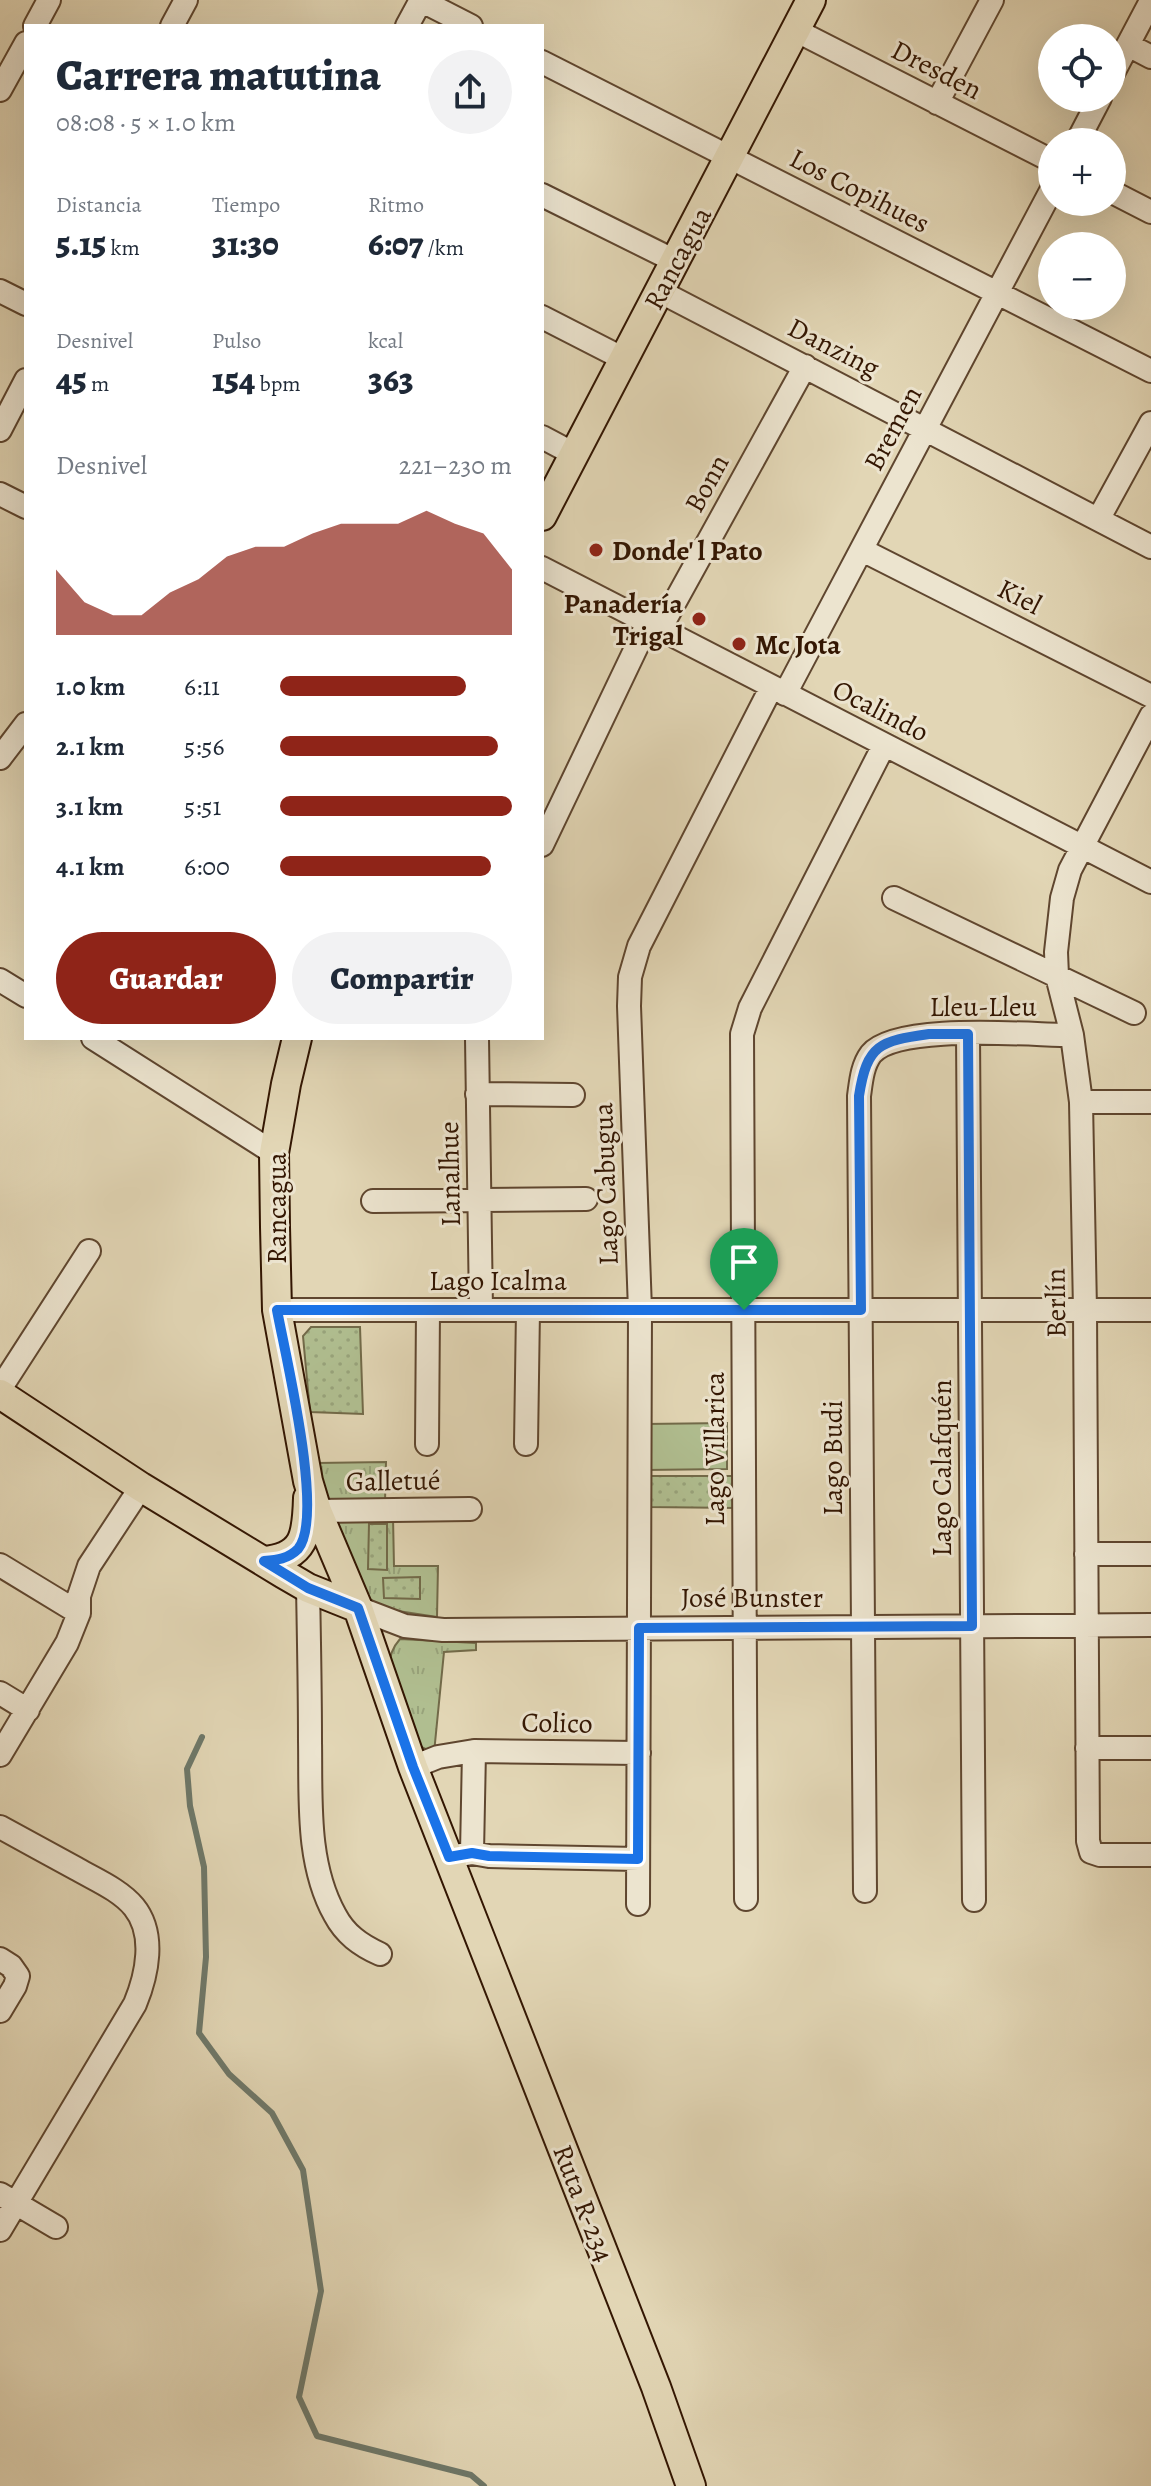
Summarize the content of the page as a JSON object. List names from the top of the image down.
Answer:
{
  "streets": {
    "main road": ["Rancagua", "Ruta R-234"],
    "street": [
      "Dresden",
      "Los Copihues",
      "Danzing",
      "Bremen",
      "Bonn",
      "Kiel",
      "Ocalindo",
      "Lleu-Lleu",
      "Lanalhue",
      "Lago Cabugua",
      "Lago Icalma",
      "Berlín",
      "Lago Villarica",
      "Lago Budi",
      "Lago Calafquén",
      "Galletué",
      "José Bunster",
      "Colico"
    ]
  },
  "crossings": [
    ["Dresden", "Rancagua"],
    ["Los Copihues", "Rancagua"],
    ["Los Copihues", "Bremen"],
    ["Rancagua", "Danzing"],
    ["Rancagua", "Lago Icalma"],
    ["Rancagua", "Galletué"],
    ["Rancagua", "José Bunster"],
    ["Rancagua", "Colico"],
    ["Rancagua", "Ruta R-234"],
    ["Danzing", "Bremen"],
    ["Danzing", "Bonn"],
    ["Bremen", "Kiel"],
    ["Bremen", "Ocalindo"],
    ["Bremen", "Lago Cabugua"],
    ["Bonn", "Ocalindo"],
    ["Ocalindo", "Lago Cabugua"],
    ["Ocalindo", "Berlín"],
    ["Ocalindo", "Lago Villarica"],
    ["Lleu-Lleu", "Berlín"],
    ["Lleu-Lleu", "Lago Budi"],
    ["Lleu-Lleu", "Lago Calafquén"],
    ["Lanalhue", "Lago Icalma"],
    ["Lago Cabugua", "Lago Icalma"],
    ["Lago Cabugua", "José Bunster"],
    ["Lago Cabugua", "Colico"],
    ["Lago Icalma", "Berlín"],
    ["Lago Icalma", "Lago Villarica"],
    ["Lago Icalma", "Lago Budi"],
    ["Lago Icalma", "Lago Calafquén"],
    ["Berlín", "José Bunster"],
    ["Lago Villarica", "José Bunster"],
    ["Lago Budi", "José Bunster"],
    ["Lago Calafquén", "José Bunster"],
    ["Colico", "Ruta R-234"]
  ],
  "places": ["Donde' l Pato", "Panadería Trigal", "Mc Jota"],
  "page": {
    "map_buttons": ["+", "−"],
    "heading": ["Carrera matutina", "08:08 · 5 × 1.0 km"],
    "stats": [
      ["Distancia", "5.15 km"],
      ["Tiempo", "31:30"],
      ["Ritmo", "6:07 /km"],
      ["Desnivel", "45 m"],
      ["Pulso", "154 bpm"],
      ["kcal", "363"]
    ],
    "chart": ["Desnivel", "221–230 m"],
    "list": [
      {
        "name": "1.0 km",
        "note": "6:11"
      },
      {
        "name": "2.1 km",
        "note": "5:56"
      },
      {
        "name": "3.1 km",
        "note": "5:51"
      },
      {
        "name": "4.1 km",
        "note": "6:00"
      }
    ],
    "buttons": ["Guardar", "Compartir"]
  }
}
